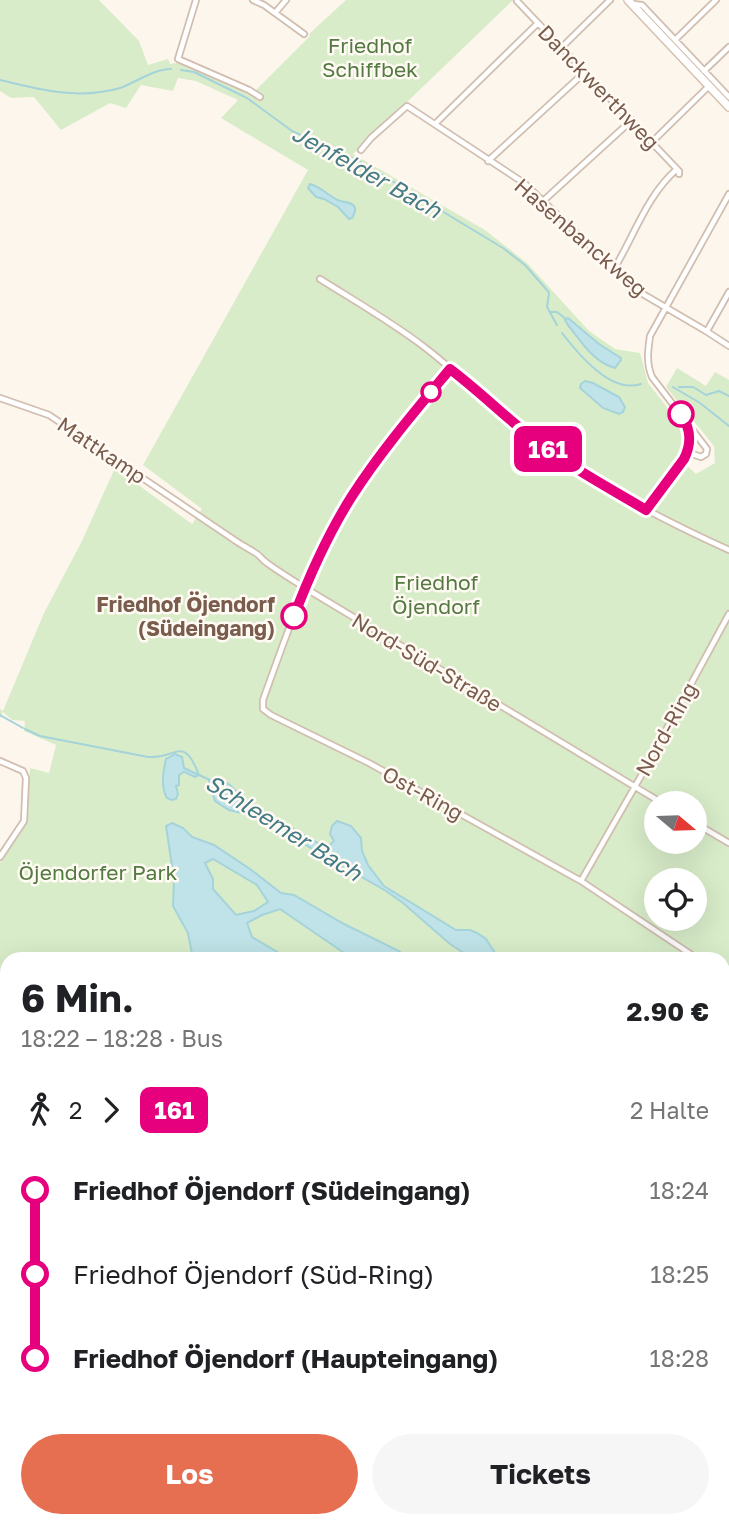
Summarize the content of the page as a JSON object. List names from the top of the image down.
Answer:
{
  "streets": {
    "street": [
      "Danckwerthweg",
      "Hasenbanckweg",
      "Mattkamp",
      "Nord-Süd-Straße",
      "Nord-Ring",
      "Ost-Ring"
    ]
  },
  "crossings": [
    ["Danckwerthweg", "Hasenbanckweg"],
    ["Mattkamp", "Nord-Süd-Straße"],
    ["Nord-Süd-Straße", "Nord-Ring"],
    ["Nord-Süd-Straße", "Ost-Ring"],
    ["Nord-Ring", "Ost-Ring"]
  ],
  "water": ["Jenfelder Bach", "Schleemer Bach"],
  "parks": ["Friedhof Schiffbek", "Friedhof Öjendorf", "Öjendorfer Park"],
  "places": ["Friedhof Öjendorf (Südeingang)"],
  "lines": ["bus line 161"],
  "north": "right",
  "page": {
    "on_map": "161",
    "heading": ["6 Min.", "18:22 – 18:28 · Bus", "2.90 €"],
    "legs": ["2", "161", "2 Halte"],
    "list": [
      {
        "name": "Friedhof Öjendorf (Südeingang)",
        "value": "18:24"
      },
      {
        "name": "Friedhof Öjendorf (Süd-Ring)",
        "value": "18:25"
      },
      {
        "name": "Friedhof Öjendorf (Haupteingang)",
        "value": "18:28"
      }
    ],
    "buttons": ["Los", "Tickets"]
  }
}
